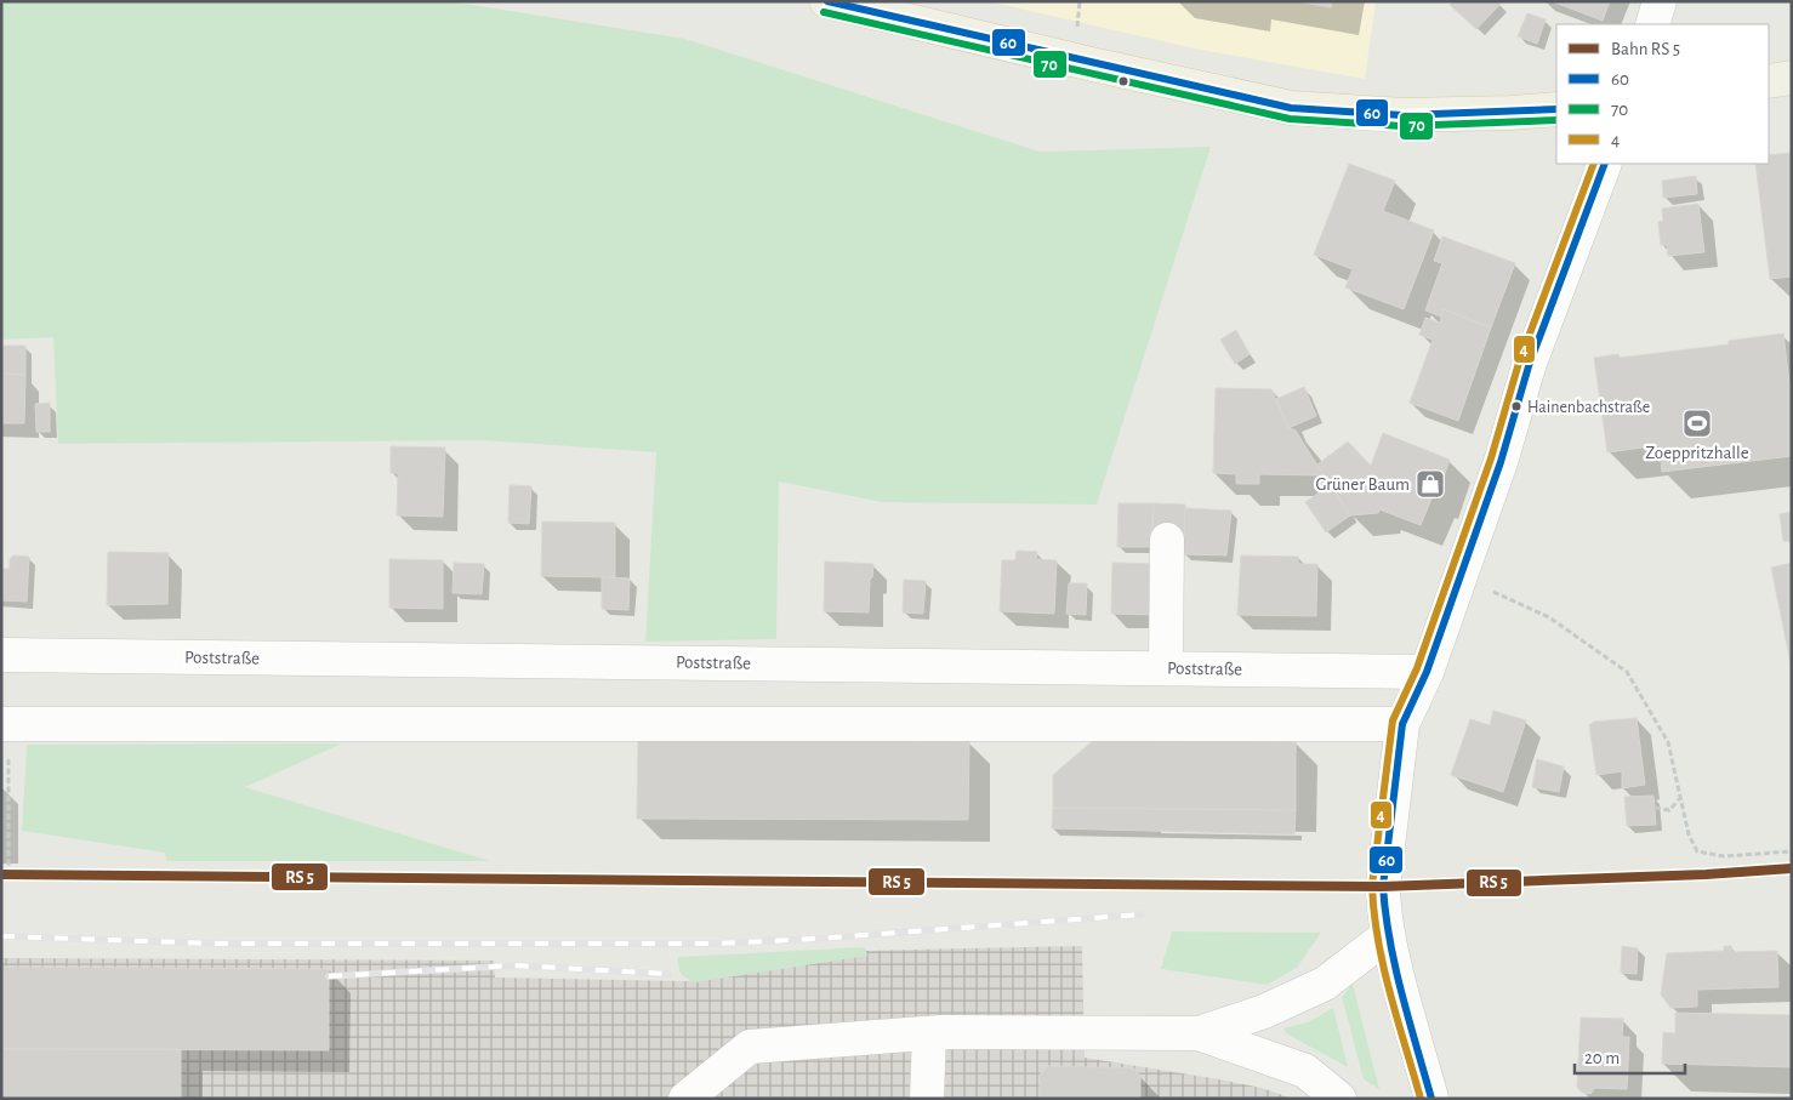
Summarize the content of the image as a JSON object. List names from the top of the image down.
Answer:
{
  "streets": {
    "street": ["Poststraße"]
  },
  "places": {
    "other": ["Hainenbachstraße"],
    "sports": ["Zoeppritzhalle"],
    "shop": ["Grüner Baum"]
  },
  "lines": ["transit line 60", "transit line 70", "transit line 4"],
  "legend": [
    "Bahn RS 5",
    "60",
    "70",
    "4"
  ],
  "scale_bar": "20 m"
}
